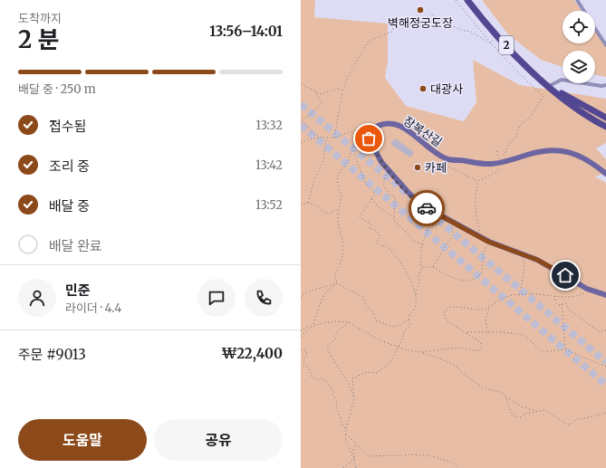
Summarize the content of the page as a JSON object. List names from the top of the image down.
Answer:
{
  "streets": {
    "main road": ["2"],
    "street": ["장복산길"]
  },
  "places": ["벽해정궁도장", "대광사", "카페"],
  "page": {
    "heading": ["2 분", "도착까지", "13:56–14:01"],
    "panel": [
      "민준",
      "라이더 · 4.4",
      "주문 #9013",
      "₩22,400"
    ],
    "bar": "배달 중 · 250 m",
    "list": [
      ["접수됨", "13:32"],
      ["조리 중", "13:42"],
      ["배달 중", "13:52"],
      "배달 완료"
    ],
    "buttons": ["도움말", "공유"]
  }
}
